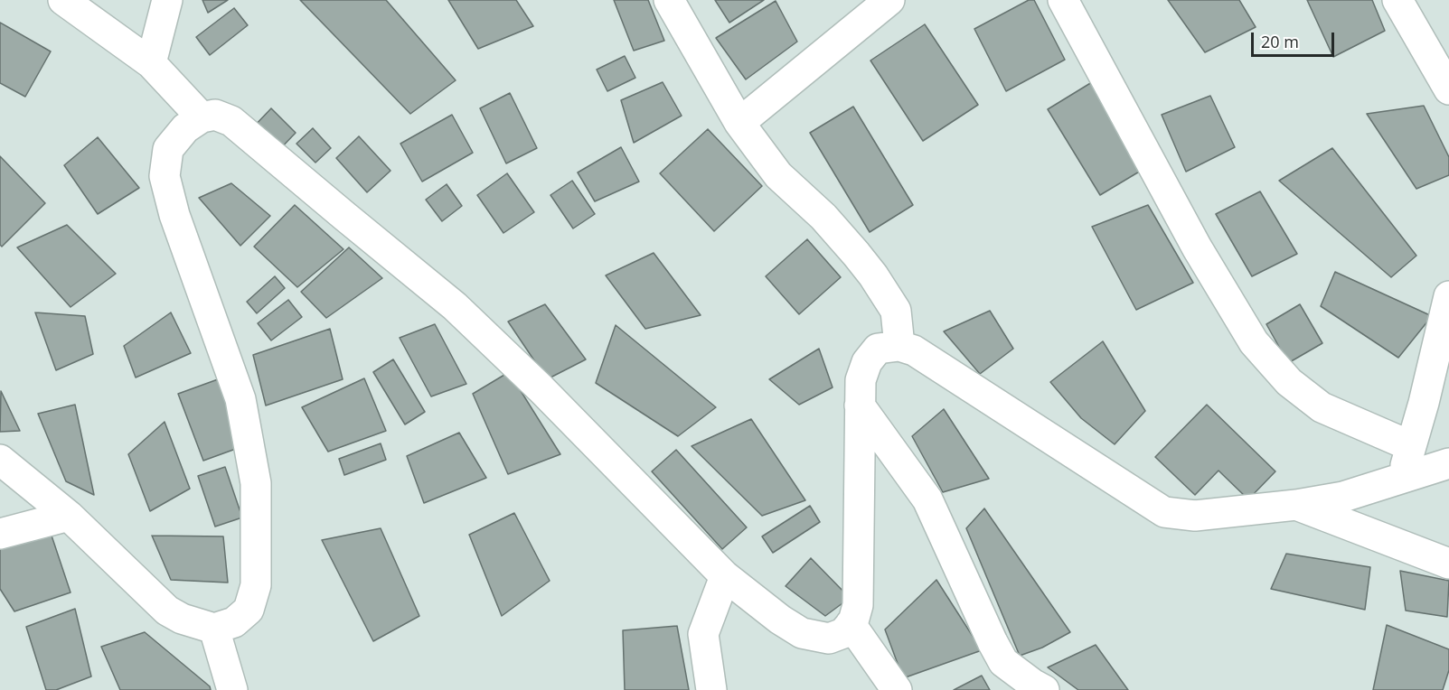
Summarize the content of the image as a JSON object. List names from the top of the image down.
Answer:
{
  "scale_bar": "20 m"
}
